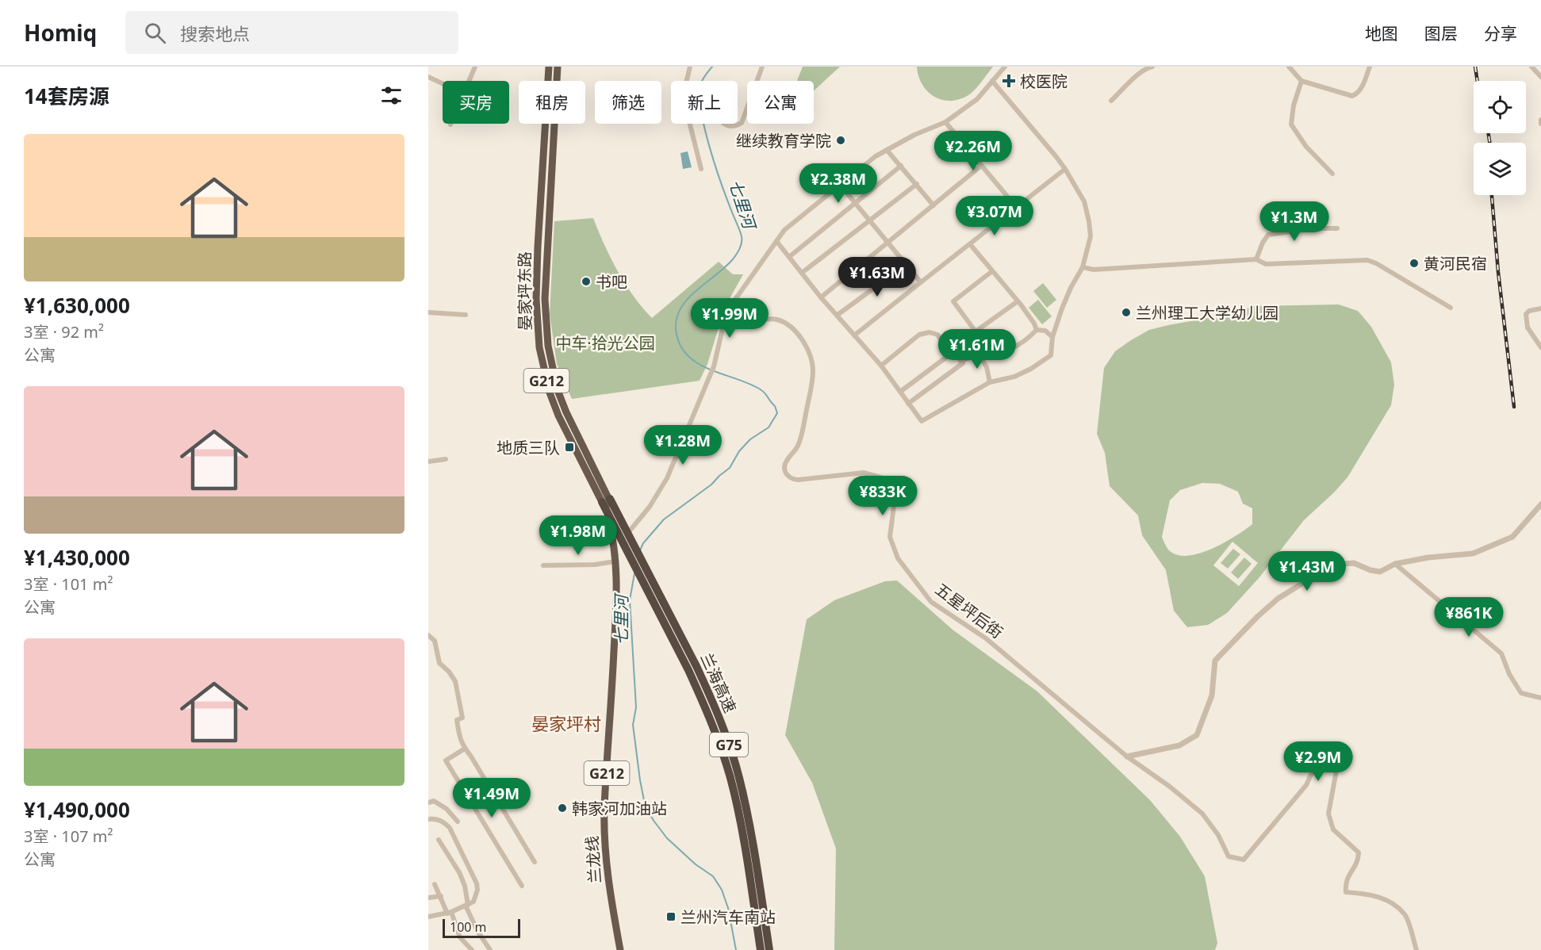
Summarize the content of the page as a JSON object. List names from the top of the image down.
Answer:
{
  "streets": {
    "highway": [
      "晏家坪东路",
      "G212",
      "兰海高速",
      "G75",
      "兰龙线"
    ],
    "street": ["五星坪后街"]
  },
  "crossings": [
    ["晏家坪东路", "兰海高速"],
    ["晏家坪东路", "兰龙线"],
    ["兰海高速", "兰龙线"]
  ],
  "districts": ["晏家坪村"],
  "water": ["七里河"],
  "parks": ["中车·拾光公园"],
  "places": {
    "health": ["校医院"],
    "other": [
      "继续教育学院",
      "黄河民宿",
      "书吧",
      "兰州理工大学幼儿园",
      "韩家河加油站"
    ],
    "transit": ["地质三队", "兰州汽车南站"]
  },
  "scale_bar": "100 m",
  "page": {
    "header": "Homiq",
    "search": "搜索地点",
    "nav": ["地图", "图层", "分享"],
    "heading": "14套房源",
    "chip": [
      "买房",
      "租房",
      "筛选",
      "新上",
      "公寓"
    ],
    "list": [
      {
        "name": "¥1,630,000",
        "note": "3室 · 92 m² · 公寓"
      },
      {
        "name": "¥1,430,000",
        "note": "3室 · 101 m² · 公寓"
      },
      {
        "name": "¥1,490,000",
        "note": "3室 · 107 m² · 公寓"
      }
    ],
    "price": [
      "¥2.26M",
      "¥2.38M",
      "¥3.07M",
      "¥1.3M",
      "¥1.63M",
      "¥1.99M",
      "¥1.61M",
      "¥1.28M",
      "¥833K",
      "¥1.98M",
      "¥1.43M",
      "¥861K",
      "¥2.9M",
      "¥1.49M"
    ],
    "scale": "100 m"
  }
}
